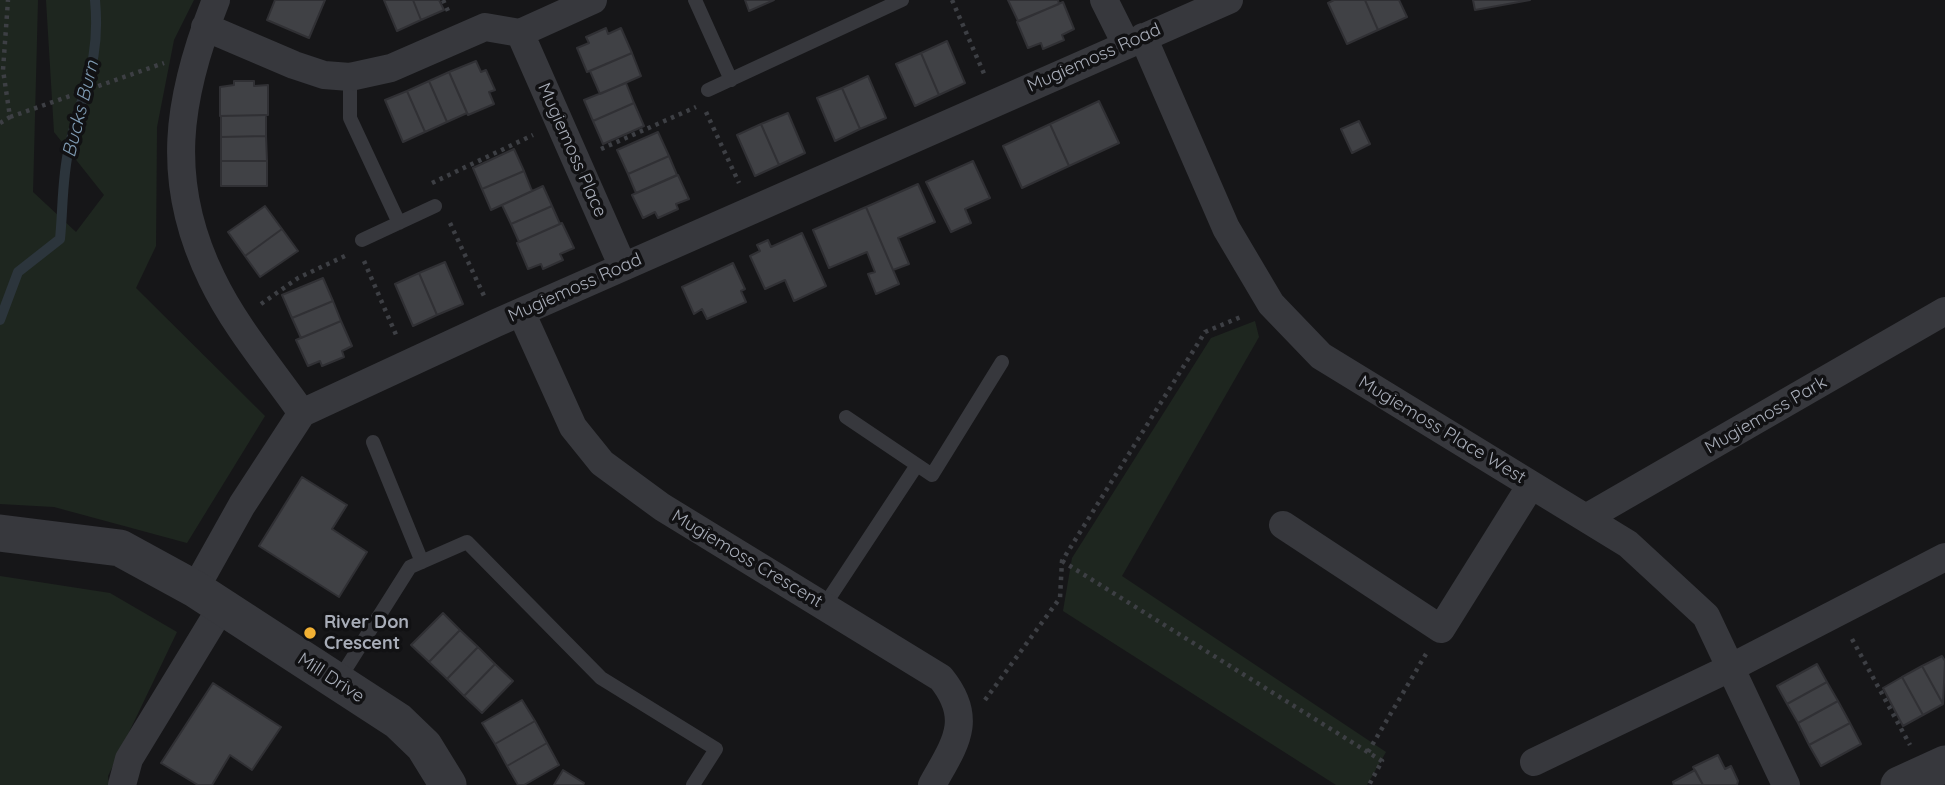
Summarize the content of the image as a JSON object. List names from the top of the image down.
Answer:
{
  "streets": {
    "street": [
      "Mugiemoss Road",
      "Mugiemoss Place",
      "Mugiemoss Park",
      "Mugiemoss Place West",
      "Mugiemoss Crescent",
      "Mill Drive"
    ]
  },
  "crossings": [
    ["Mugiemoss Road", "Mugiemoss Place"],
    ["Mugiemoss Road", "Mugiemoss Place West"],
    ["Mugiemoss Road", "Mugiemoss Crescent"],
    ["Mugiemoss Park", "Mugiemoss Place West"]
  ],
  "water": ["Bucks Burn"],
  "places": ["River Don Crescent"]
}
